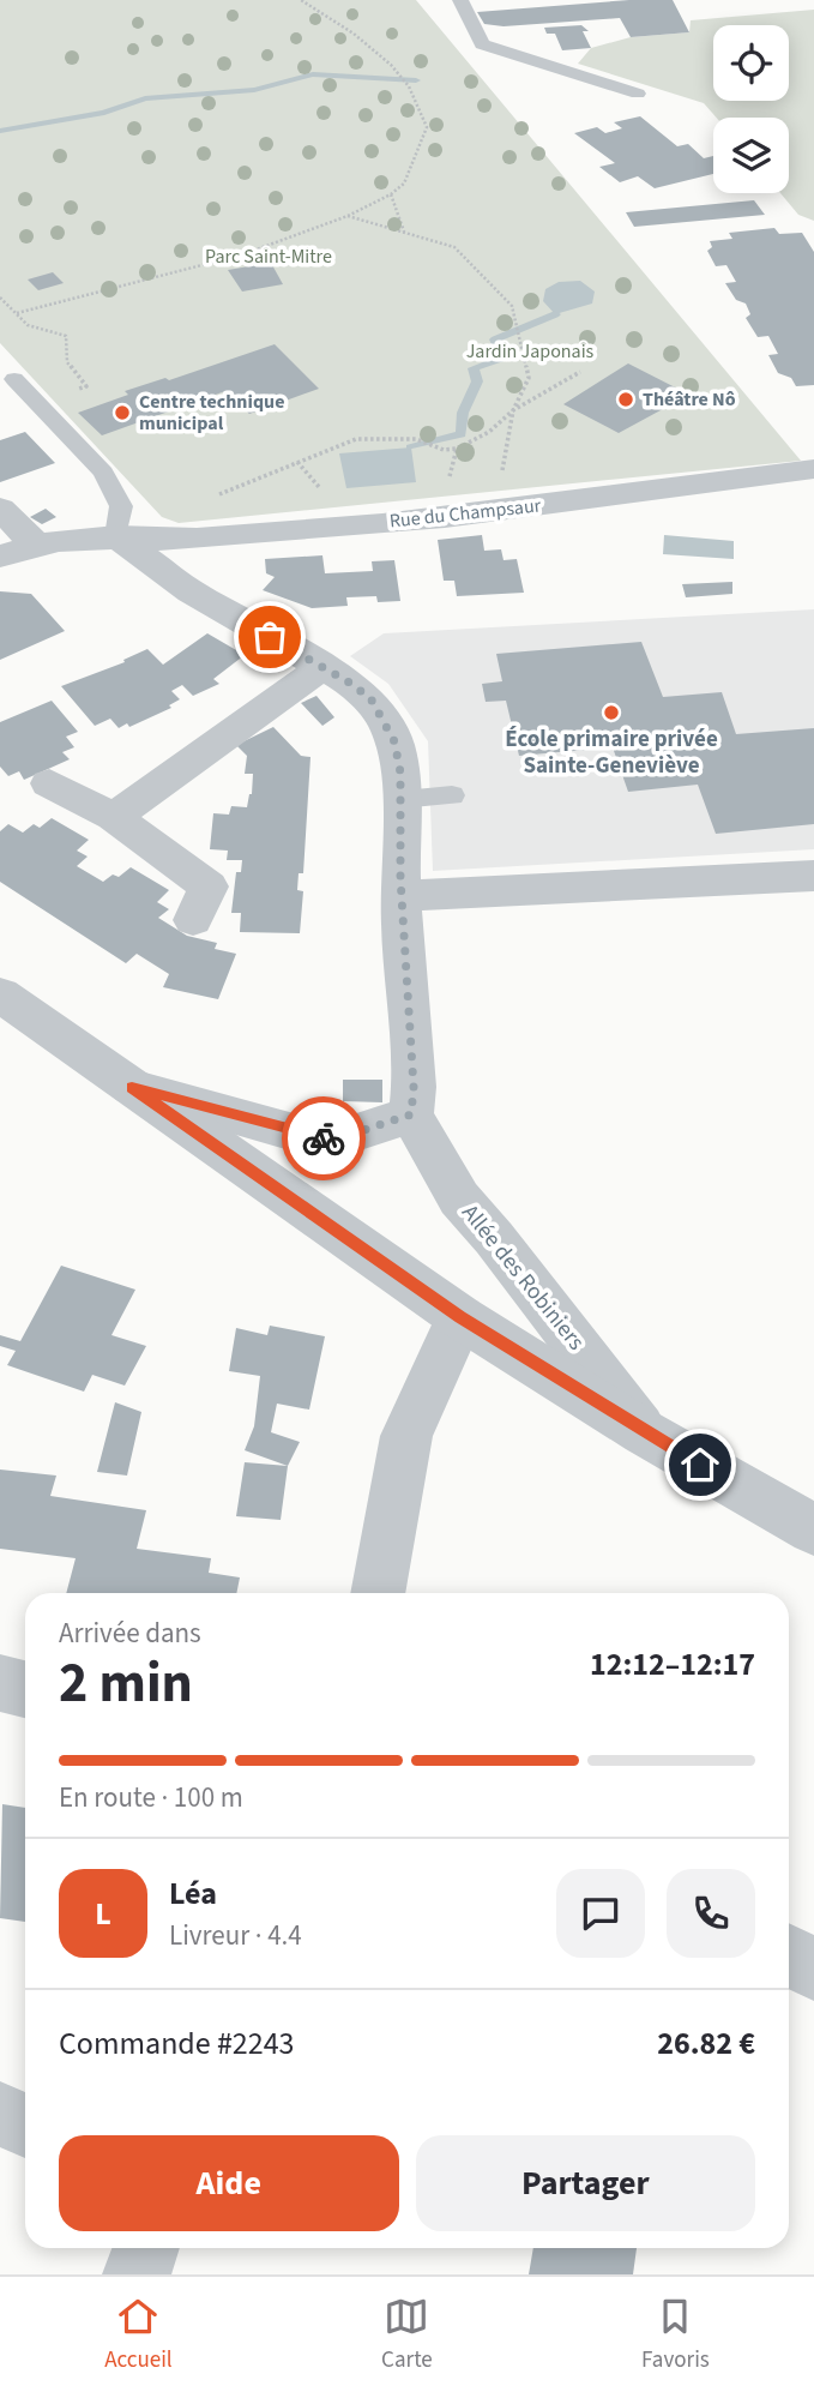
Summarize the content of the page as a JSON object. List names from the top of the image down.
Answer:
{
  "streets": {
    "street": ["Rue du Champsaur", "Allée des Robiniers"]
  },
  "parks": ["Parc Saint-Mitre", "Jardin Japonais"],
  "places": ["Théâtre Nô", "Centre technique municipal", "École primaire privée Sainte-Geneviève"],
  "page": {
    "heading": ["2 min", "Arrivée dans", "12:12–12:17"],
    "panel": [
      "Léa",
      "Livreur · 4.4",
      "Commande #2243",
      "26.82 €"
    ],
    "bar": "En route · 100 m",
    "round": "L",
    "buttons": ["Aide", "Partager"],
    "tabs": ["Accueil", "Carte", "Favoris"]
  }
}
